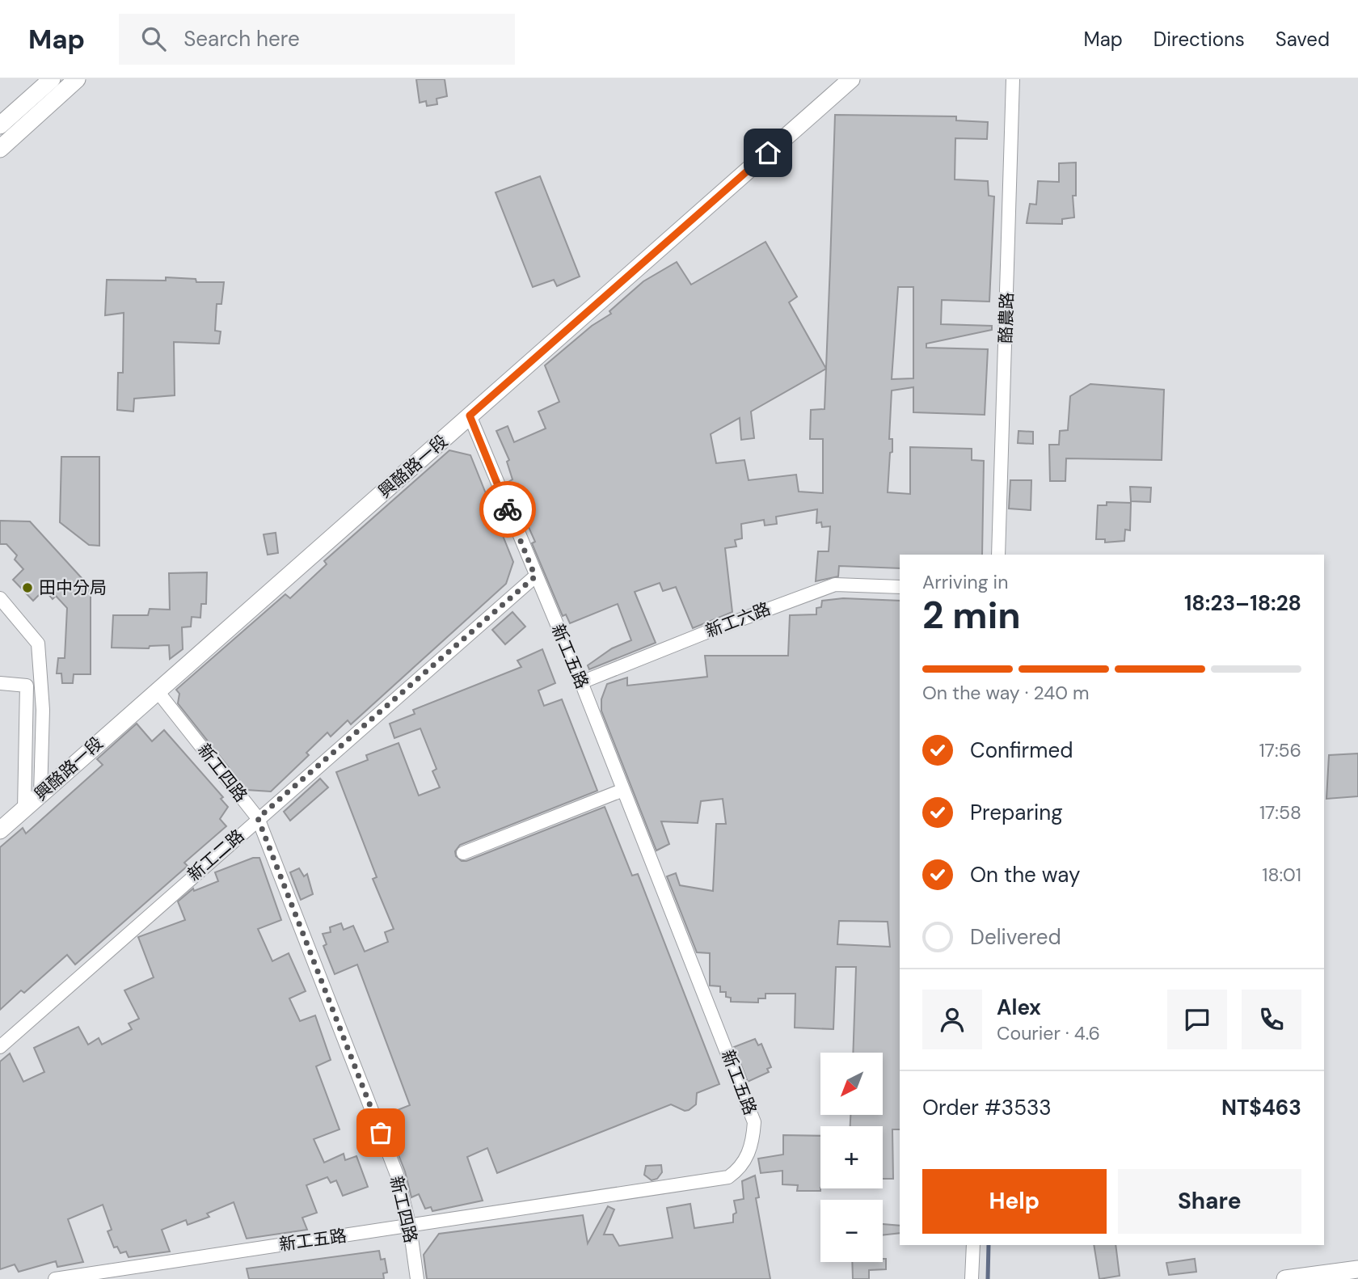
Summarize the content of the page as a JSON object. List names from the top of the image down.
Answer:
{
  "streets": {
    "street": [
      "酪農路",
      "興酪路一段",
      "新工六路",
      "新工五路",
      "新工四路",
      "新工二路"
    ]
  },
  "crossings": [
    ["興酪路一段", "新工五路"],
    ["興酪路一段", "新工四路"],
    ["新工六路", "新工五路"],
    ["新工五路", "新工四路"],
    ["新工五路", "新工二路"],
    ["新工四路", "新工二路"]
  ],
  "places": ["田中分局"],
  "north": "bottom left",
  "page": {
    "header": "Map",
    "search": "Search here",
    "nav": ["Map", "Directions", "Saved"],
    "heading": ["2 min", "Arriving in", "18:23–18:28"],
    "panel": [
      "Alex",
      "Courier · 4.6",
      "Order #3533",
      "NT$463"
    ],
    "bar": "On the way · 240 m",
    "list": [
      ["Confirmed", "17:56"],
      ["Preparing", "17:58"],
      ["On the way", "18:01"],
      "Delivered"
    ],
    "map_buttons": ["+", "−"],
    "buttons": ["Help", "Share"]
  }
}
